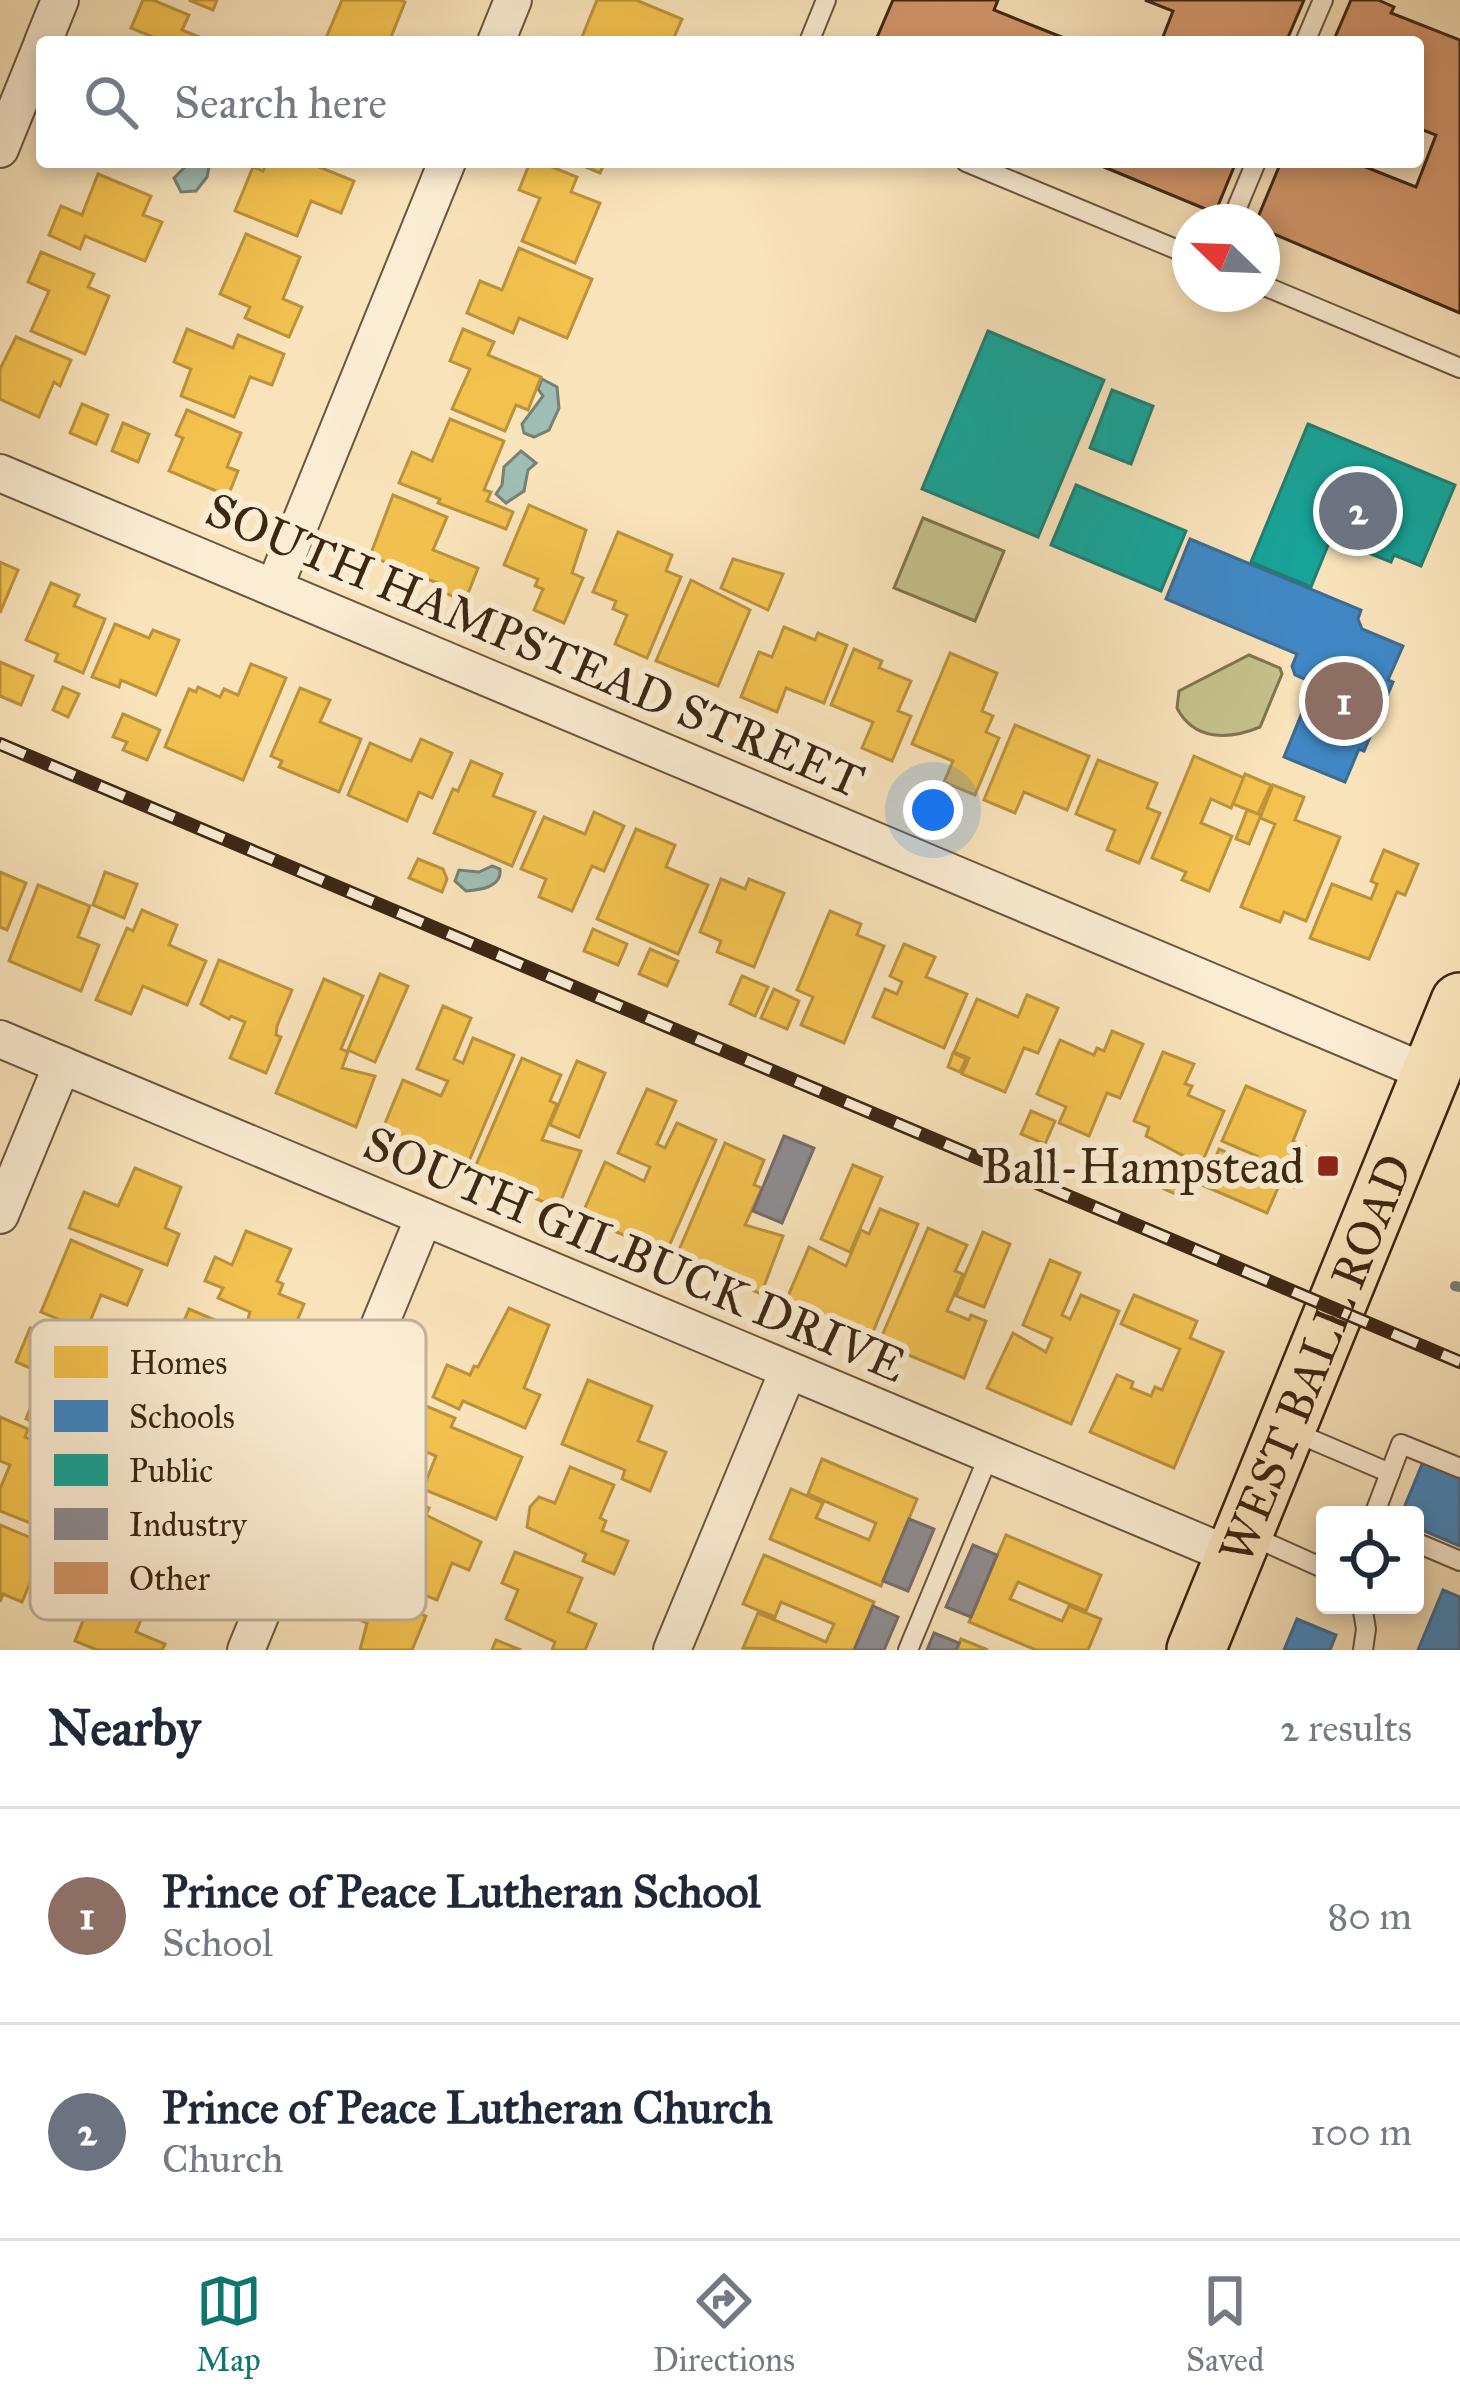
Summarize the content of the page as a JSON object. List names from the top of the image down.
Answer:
{
  "streets": {
    "main road": ["WEST BALL ROAD"],
    "street": ["SOUTH HAMPSTEAD STREET", "SOUTH GILBUCK DRIVE"]
  },
  "crossings": [
    ["SOUTH HAMPSTEAD STREET", "WEST BALL ROAD"],
    ["SOUTH GILBUCK DRIVE", "WEST BALL ROAD"]
  ],
  "places": {
    "transit": ["Ball-Hampstead"]
  },
  "legend": [
    "Homes",
    "Schools",
    "Public",
    "Industry",
    "Other"
  ],
  "north": "top left",
  "page": {
    "search": "Search here",
    "pins": ["2", "1"],
    "heading": ["Nearby", "2 results"],
    "list": [
      {
        "mark": "1",
        "name": "Prince of Peace Lutheran School",
        "note": "School",
        "value": "80 m"
      },
      {
        "mark": "2",
        "name": "Prince of Peace Lutheran Church",
        "note": "Church",
        "value": "100 m"
      }
    ],
    "nav": ["Map", "Directions", "Saved"]
  }
}
